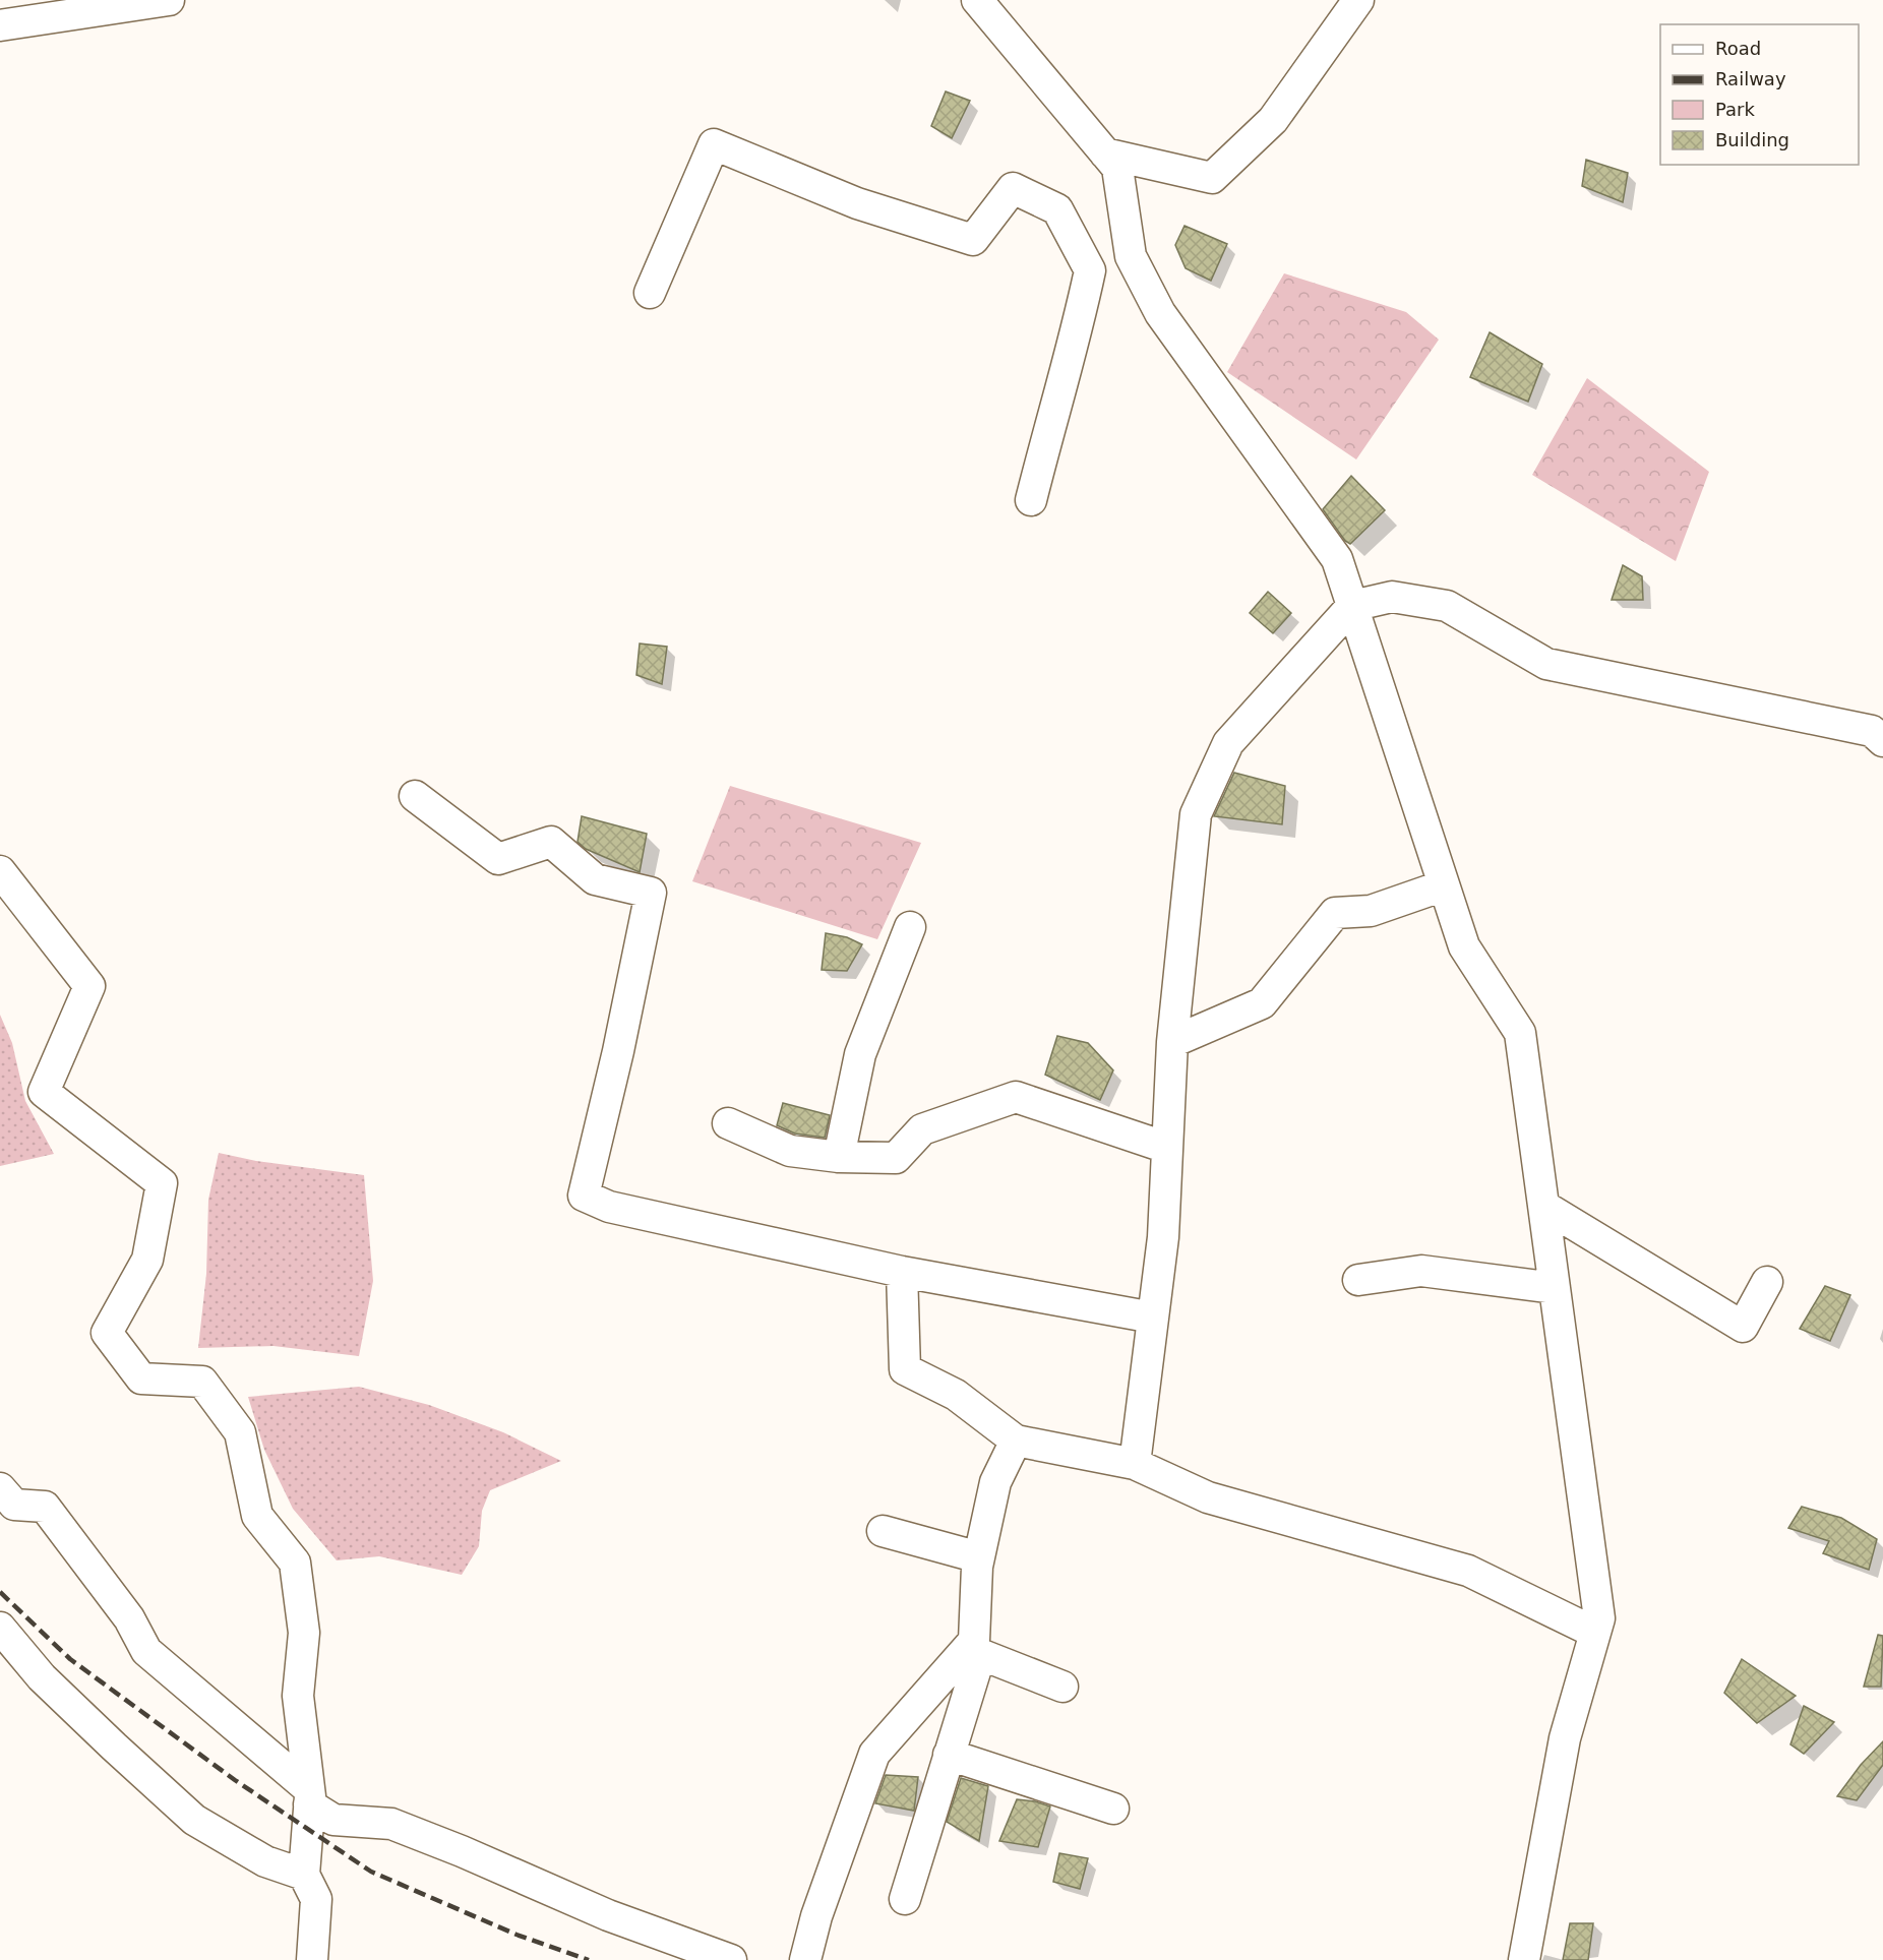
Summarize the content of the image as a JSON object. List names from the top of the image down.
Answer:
{
  "legend": [
    "Road",
    "Railway",
    "Park",
    "Building"
  ]
}
